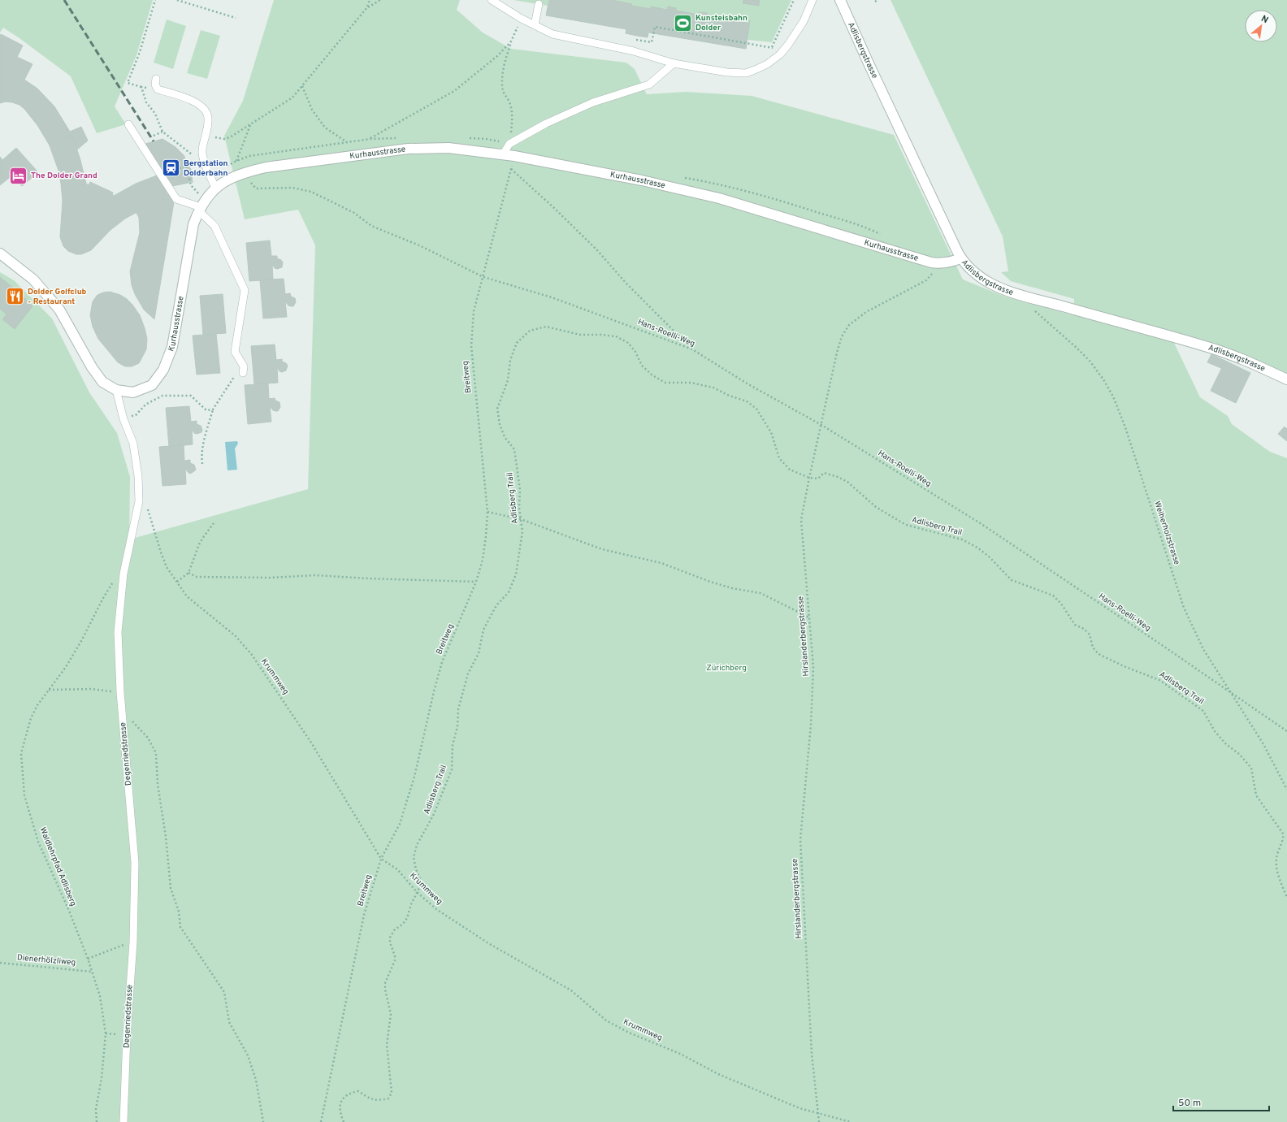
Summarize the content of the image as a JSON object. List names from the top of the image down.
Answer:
{
  "streets": {
    "street": ["Adlisbergstrasse", "Kurhausstrasse"],
    "lane": ["Degenriedstrasse"],
    "path": [
      "Hans-Roelli-Weg",
      "Breitweg",
      "Adlisberg Trail",
      "Weiherholzstrasse",
      "Hirslanderbergstrasse",
      "Krummweg",
      "Waldlehrpfad Adlisberg",
      "Dienerhölzliweg"
    ]
  },
  "crossings": [
    ["Adlisbergstrasse", "Kurhausstrasse"],
    ["Adlisbergstrasse", "Weiherholzstrasse"],
    ["Kurhausstrasse", "Hans-Roelli-Weg"],
    ["Kurhausstrasse", "Breitweg"],
    ["Kurhausstrasse", "Hirslanderbergstrasse"],
    ["Kurhausstrasse", "Degenriedstrasse"],
    ["Hans-Roelli-Weg", "Breitweg"],
    ["Hans-Roelli-Weg", "Weiherholzstrasse"],
    ["Hans-Roelli-Weg", "Hirslanderbergstrasse"],
    ["Breitweg", "Krummweg"],
    ["Adlisberg Trail", "Hirslanderbergstrasse"],
    ["Adlisberg Trail", "Krummweg"],
    ["Hirslanderbergstrasse", "Krummweg"],
    ["Krummweg", "Degenriedstrasse"],
    ["Degenriedstrasse", "Waldlehrpfad Adlisberg"],
    ["Waldlehrpfad Adlisberg", "Dienerhölzliweg"]
  ],
  "parks": ["Zürichberg"],
  "places": {
    "sports": ["Kunsteisbahn Dolder"],
    "station": ["Bergstation Dolderbahn"],
    "hotel": ["The Dolder Grand"],
    "restaurant": ["Dolder Golfclub - Restaurant"]
  },
  "scale_bar": "50 m",
  "north": "top right"
}
